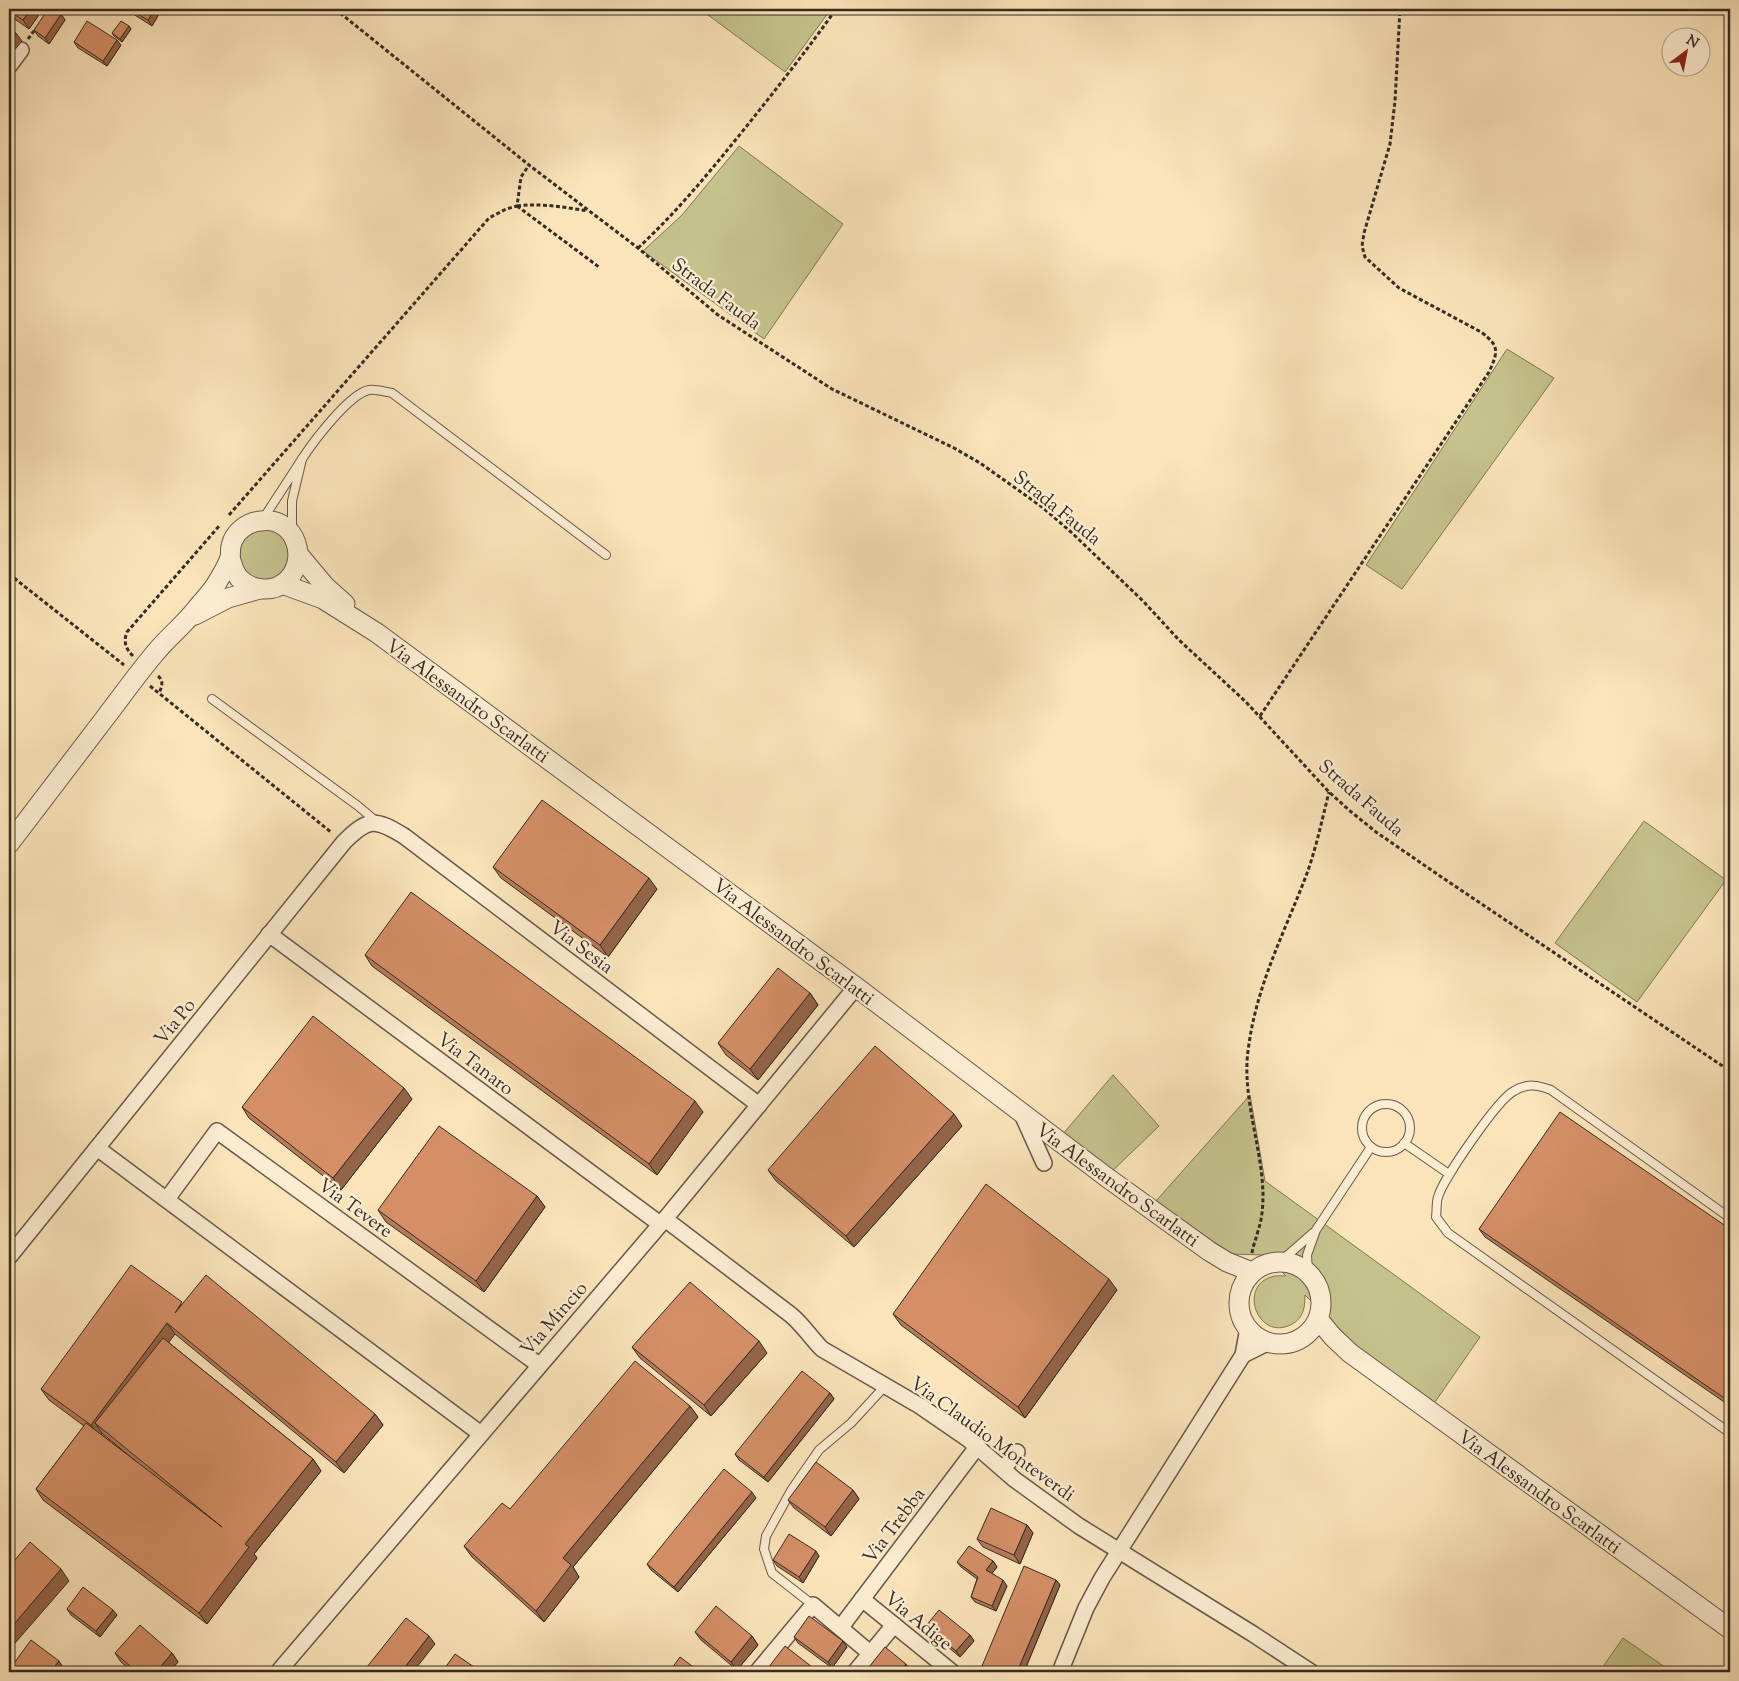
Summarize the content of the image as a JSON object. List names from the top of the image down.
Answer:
{
  "streets": {
    "street": [
      "Via Alessandro Scarlatti",
      "Via Sesia",
      "Via Po",
      "Via Tanaro",
      "Via Tevere",
      "Via Mincio",
      "Via Claudio Monteverdi",
      "Via Trebba",
      "Via Adige"
    ],
    "path": ["Strada Fauda"]
  },
  "crossings": [
    ["Via Alessandro Scarlatti", "Via Mincio"],
    ["Via Sesia", "Via Po"],
    ["Via Sesia", "Via Mincio"],
    ["Via Po", "Via Tanaro"],
    ["Via Tanaro", "Via Mincio"],
    ["Via Tanaro", "Via Claudio Monteverdi"],
    ["Via Tevere", "Via Mincio"],
    ["Via Mincio", "Via Claudio Monteverdi"],
    ["Via Claudio Monteverdi", "Via Trebba"],
    ["Via Trebba", "Via Adige"]
  ],
  "north": "top right"
}
